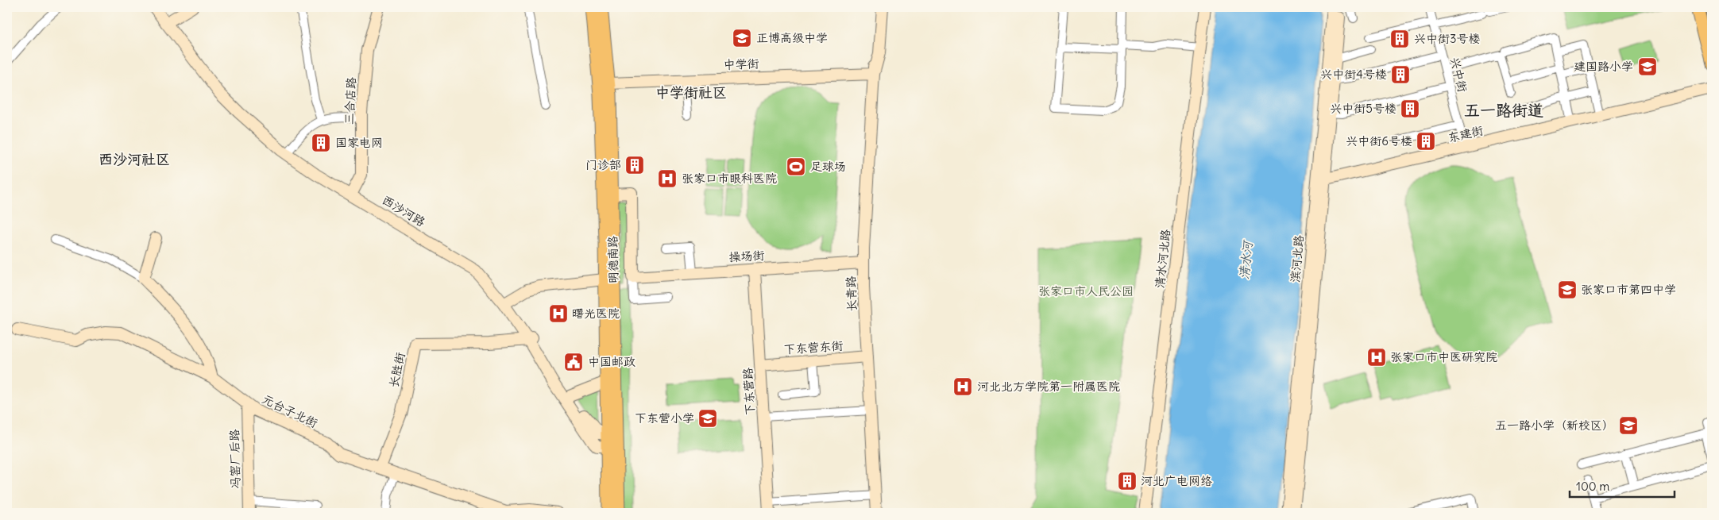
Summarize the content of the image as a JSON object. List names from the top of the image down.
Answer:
{
  "streets": {
    "main road": ["明德南路"],
    "street": [
      "中学街",
      "兴中街",
      "三合店路",
      "东建街",
      "西沙河路",
      "操场街",
      "清水河北路",
      "滨河北路",
      "长青路",
      "下东营东街",
      "长胜街",
      "下东营路",
      "元台子北街",
      "冯窑厂后路"
    ]
  },
  "crossings": [
    ["中学街", "明德南路"],
    ["中学街", "长青路"],
    ["兴中街", "东建街"],
    ["三合店路", "西沙河路"],
    ["东建街", "滨河北路"],
    ["西沙河路", "明德南路"],
    ["西沙河路", "长胜街"],
    ["操场街", "长青路"],
    ["操场街", "下东营路"],
    ["长青路", "下东营东街"],
    ["下东营东街", "下东营路"],
    ["长胜街", "元台子北街"],
    ["元台子北街", "冯窑厂后路"]
  ],
  "districts": ["中学街社区", "五一路街道", "西沙河社区"],
  "water": ["清水河"],
  "parks": ["张家口市人民公园"],
  "places": {
    "school or university": [
      "正博高级中学",
      "建国路小学",
      "张家口市第四中学",
      "下东营小学",
      "五一路小学（新校区）"
    ],
    "building": [
      "兴中街3号楼",
      "兴中街4号楼",
      "兴中街5号楼",
      "兴中街6号楼",
      "国家电网",
      "门诊部",
      "河北广电网络"
    ],
    "sports": ["足球场"],
    "hospital": [
      "张家口市眼科医院",
      "曙光医院",
      "张家口市中医研究院",
      "河北北方学院第一附属医院"
    ],
    "public building": ["中国邮政"]
  },
  "scale_bar": "100 m"
}
